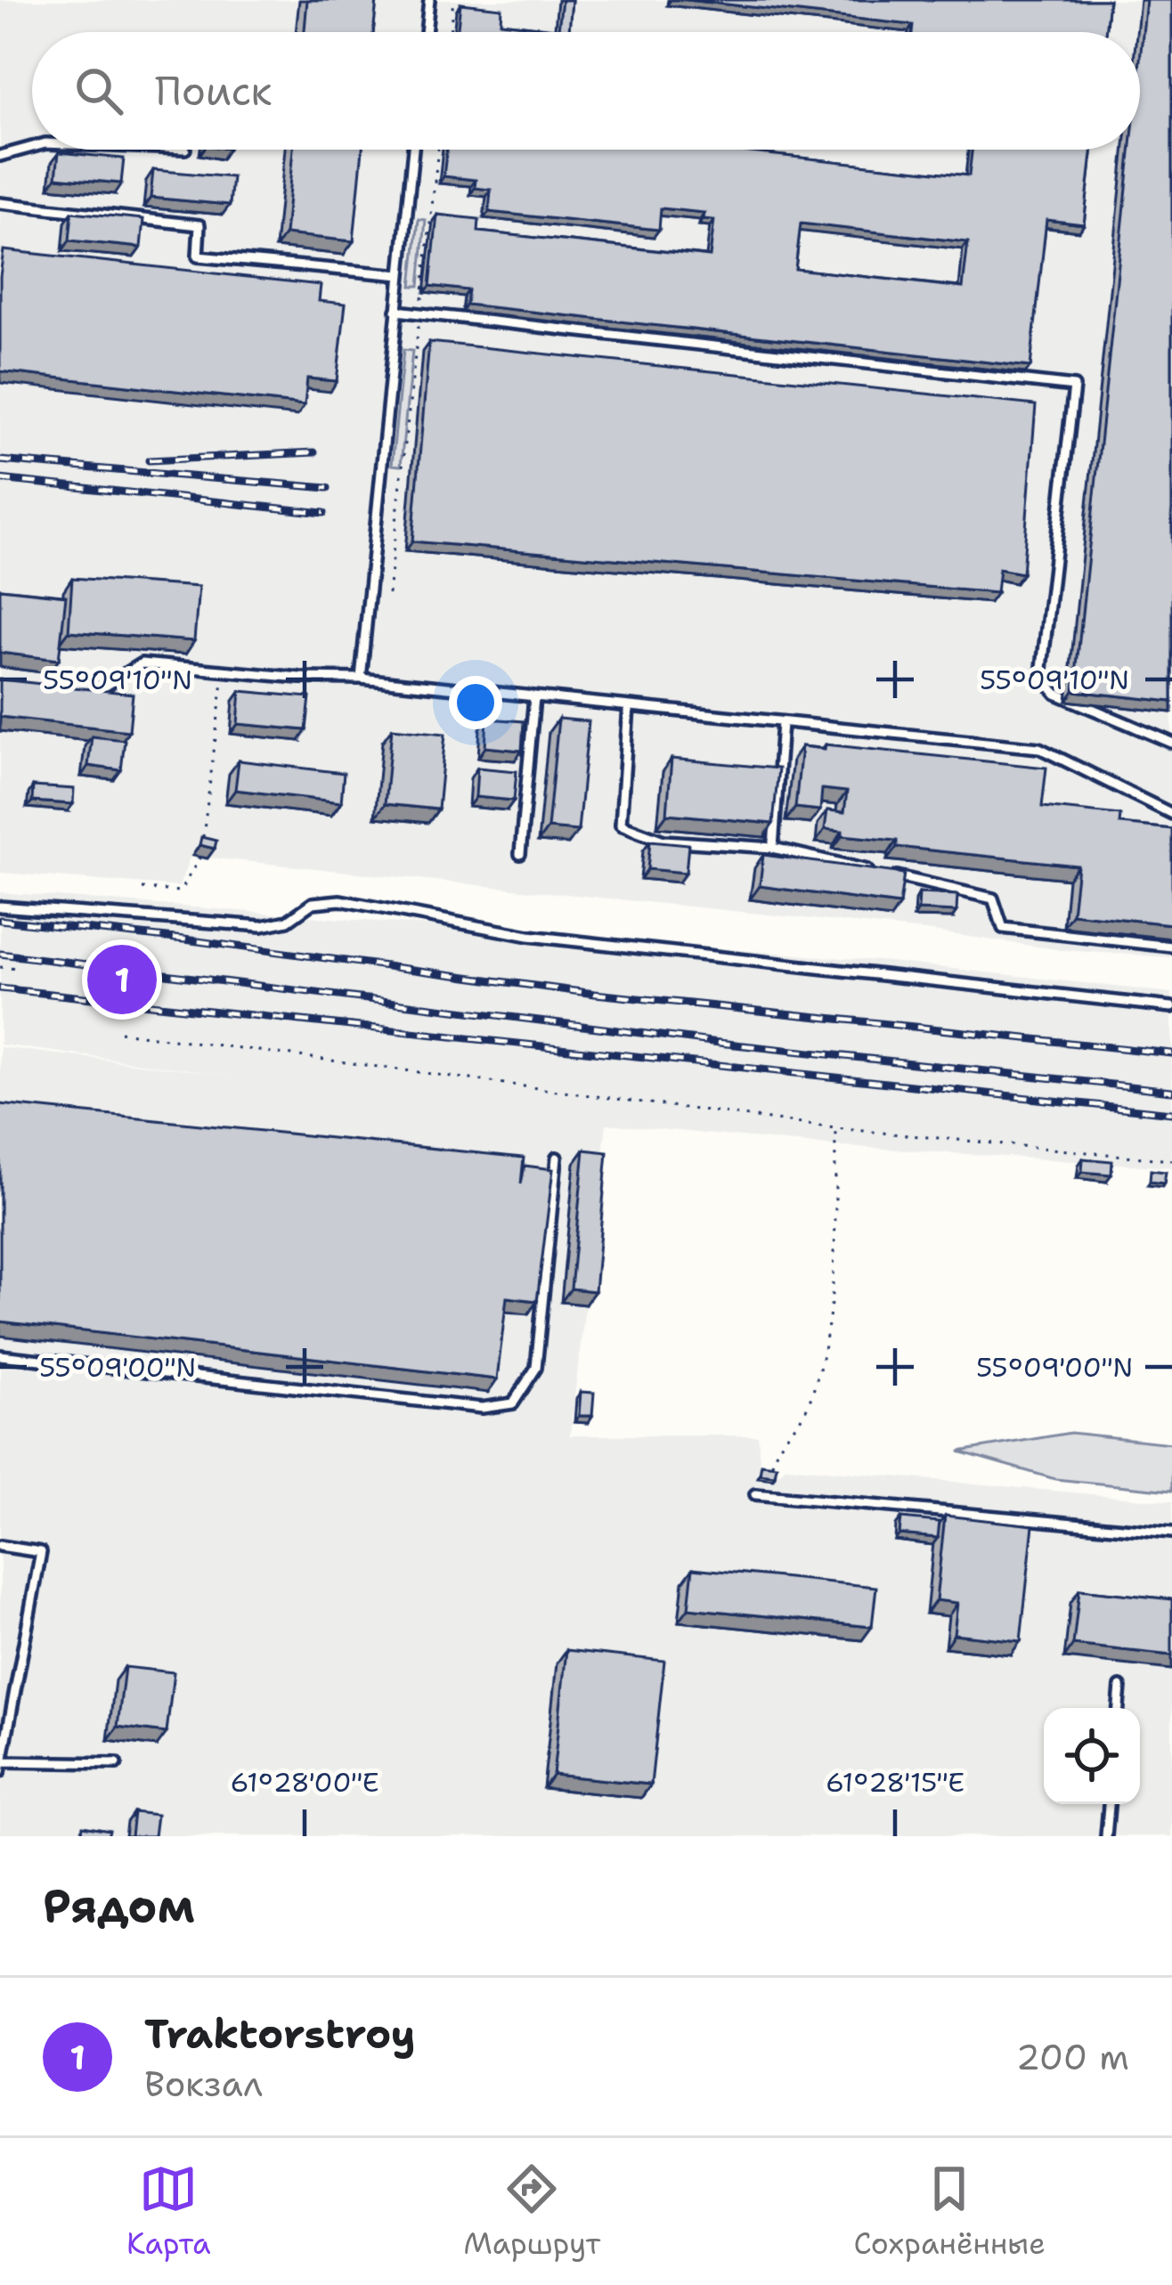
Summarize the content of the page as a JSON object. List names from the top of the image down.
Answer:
{
  "page": {
    "search": "Поиск",
    "pins": "1",
    "heading": "Рядом",
    "list": [
      {
        "mark": "1",
        "name": "Traktorstroy",
        "note": "Вокзал",
        "value": "200 m"
      }
    ],
    "nav": ["Карта", "Маршрут", "Сохранённые"]
  },
  "coordinates": [
    "55°09'10\"N",
    "55°09'00\"N",
    "61°28'00\"E",
    "61°28'15\"E"
  ]
}
